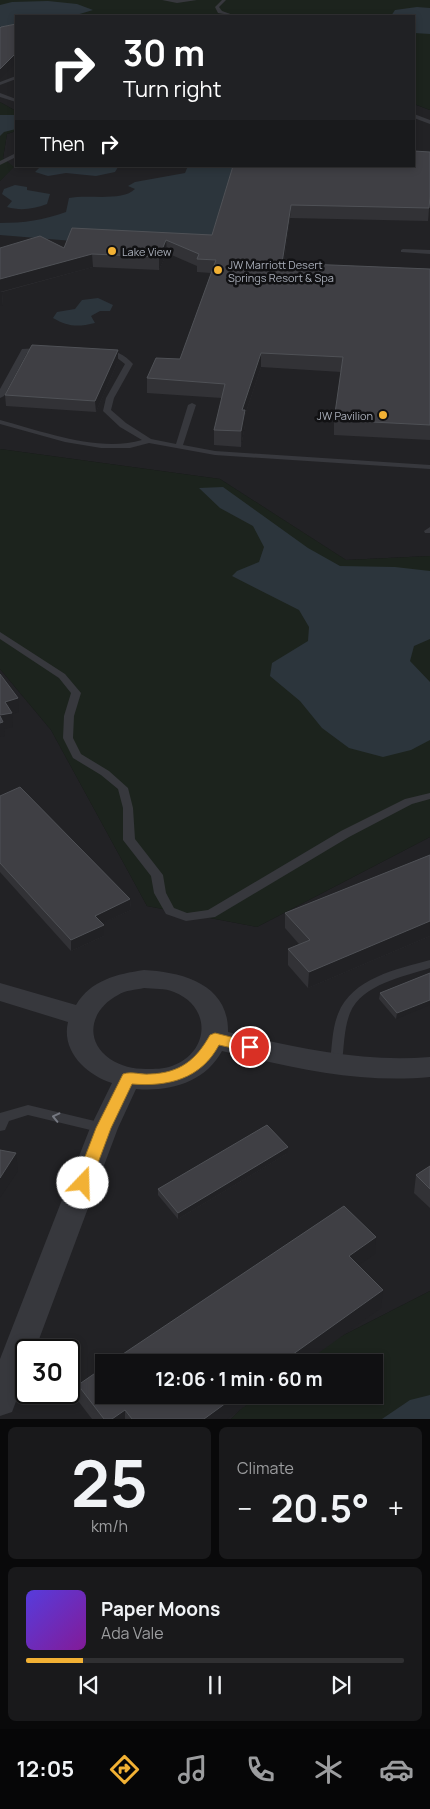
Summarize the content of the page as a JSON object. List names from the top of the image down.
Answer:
{
  "places": ["Lake View", "JW Marriott Desert Springs Resort & Spa", "JW Pavilion"],
  "page": {
    "turn": ["30 m", "Turn right"],
    "then": "Then",
    "limit": "30",
    "trip": "12:06 · 1 min · 60 m",
    "tile": [
      ["25", "km/h"],
      "Climate"
    ],
    "heat": ["−", "20.5°", "+"],
    "song": ["Paper Moons", "Ada Vale"],
    "tabs": "12:05"
  }
}
